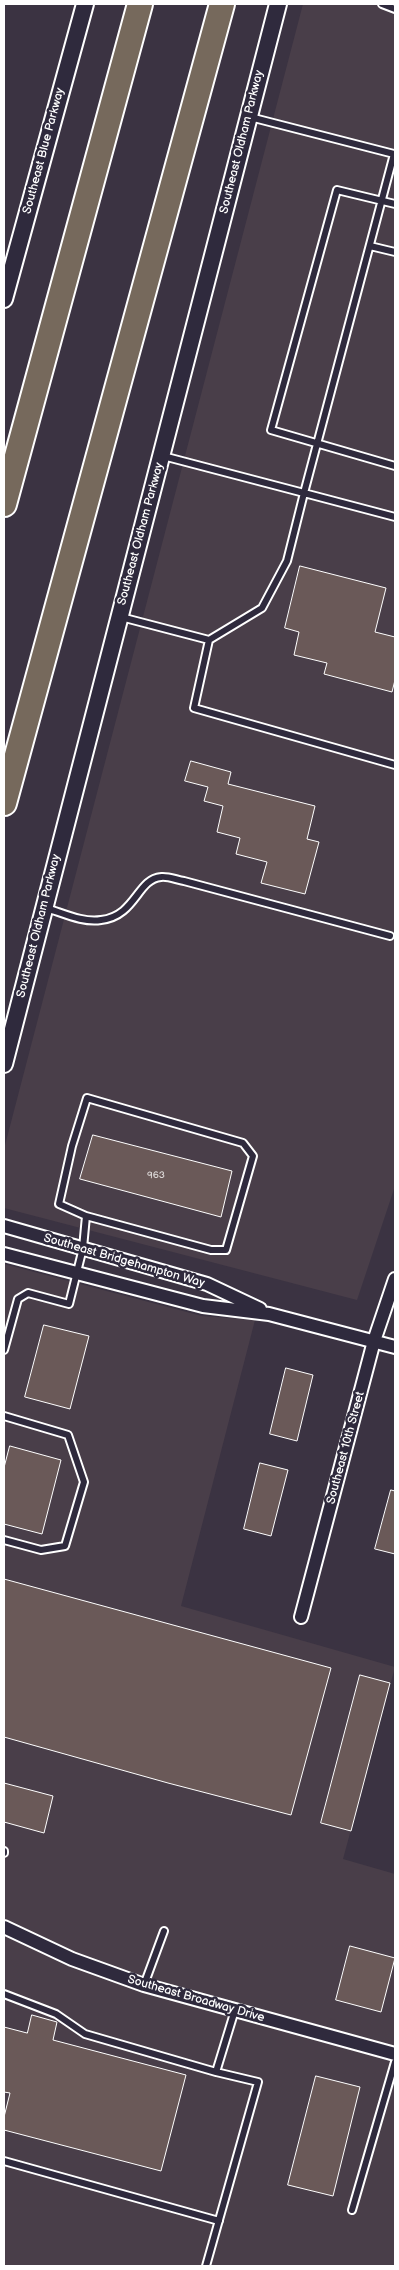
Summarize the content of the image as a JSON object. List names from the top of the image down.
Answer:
{
  "streets": {
    "street": [
      "Southeast Oldham Parkway",
      "Southeast Blue Parkway",
      "Southeast Bridgehampton Way",
      "Southeast 10th Street",
      "Southeast Broadway Drive"
    ]
  },
  "crossings": [
    ["Southeast Bridgehampton Way", "Southeast 10th Street"]
  ],
  "house_numbers": ["963"]
}
